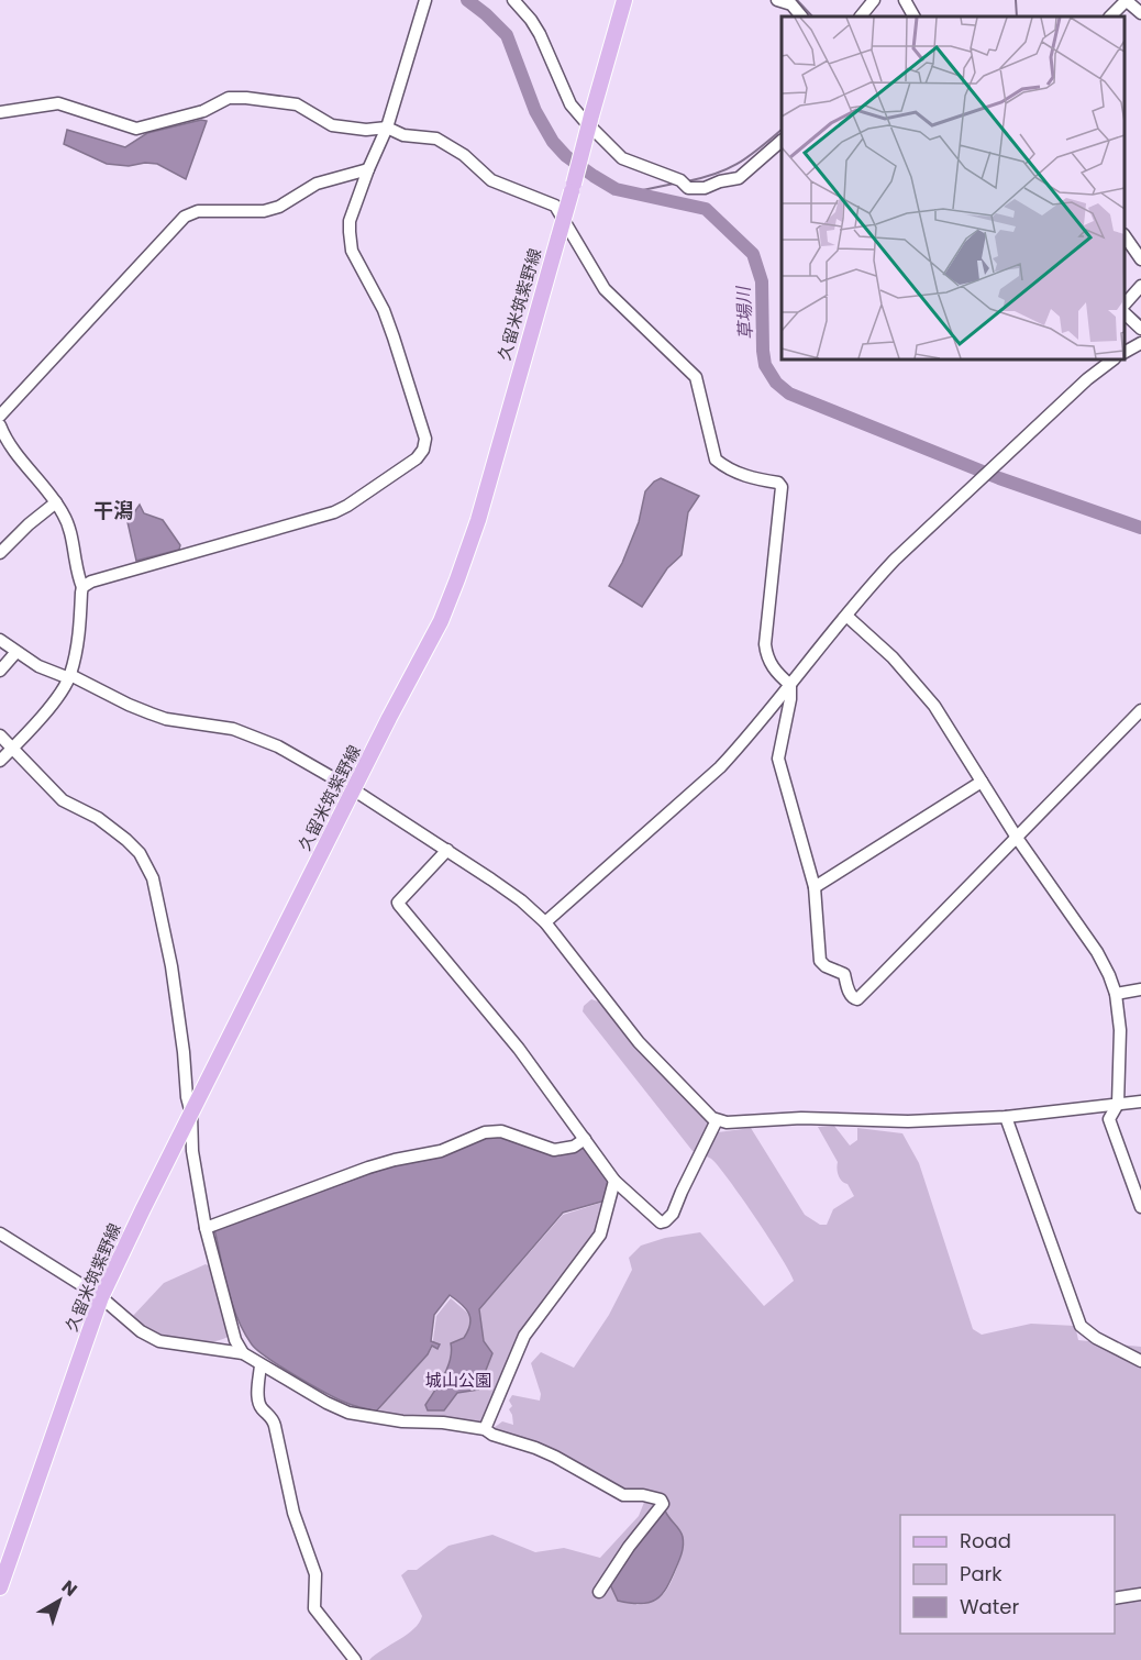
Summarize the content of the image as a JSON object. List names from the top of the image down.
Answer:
{
  "streets": {
    "main road": ["久留米筑紫野線"]
  },
  "districts": ["干潟"],
  "water": ["草場川"],
  "parks": ["城山公園"],
  "legend": ["Road", "Park", "Water"],
  "north": "top right"
}
